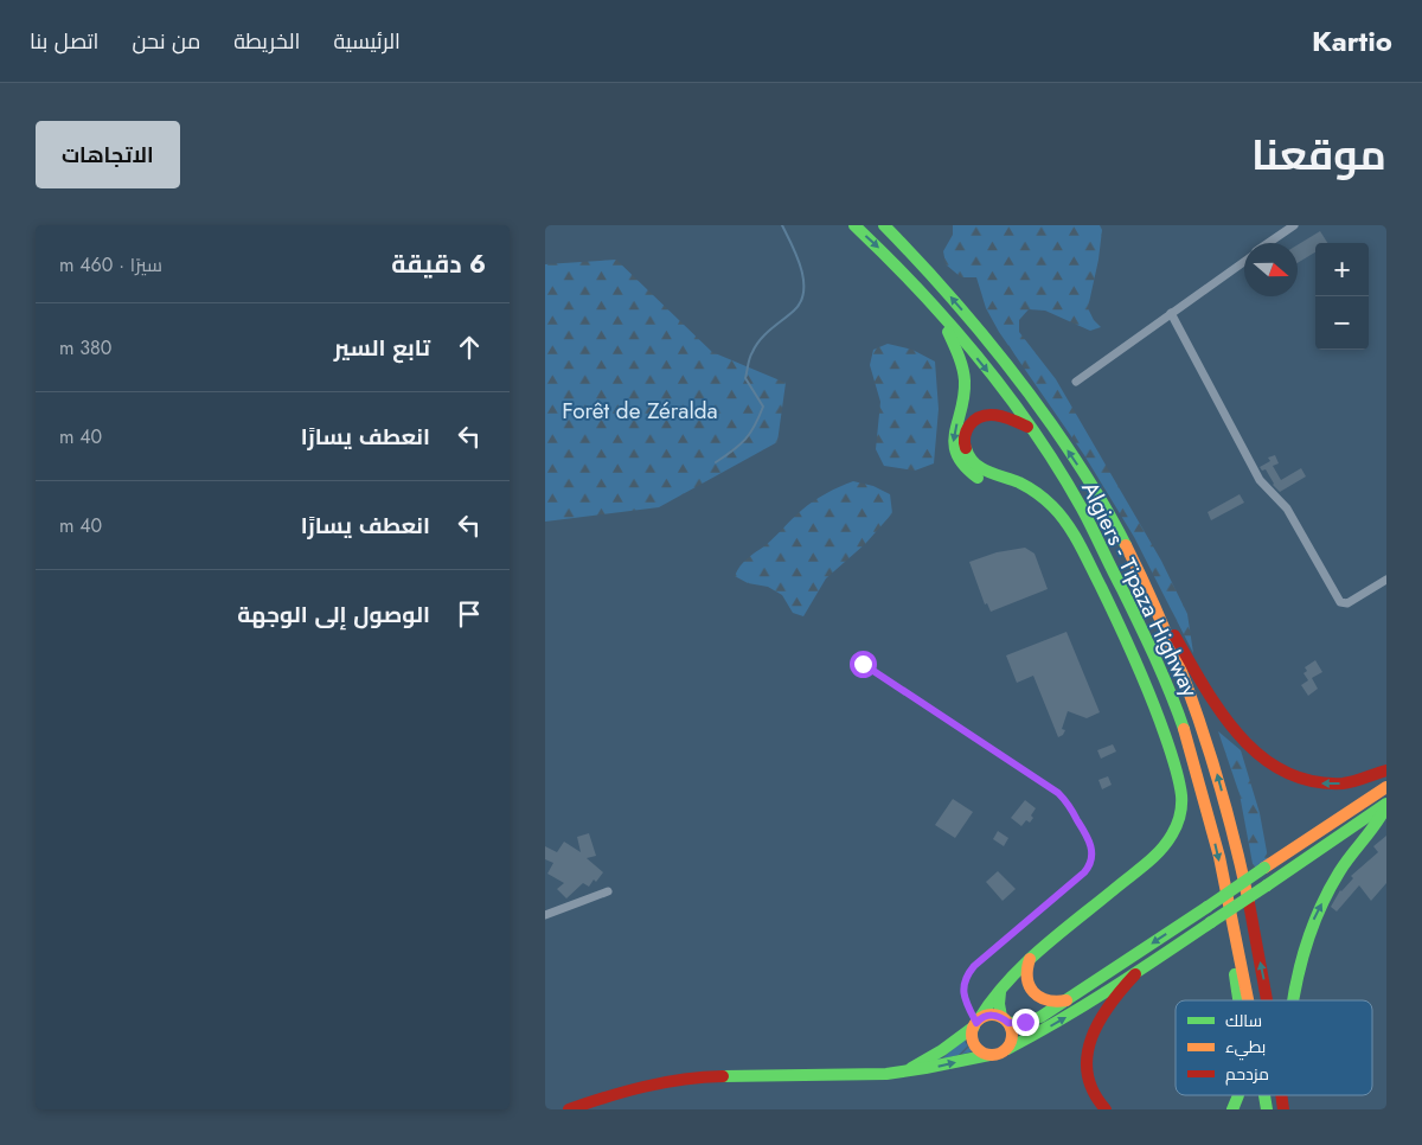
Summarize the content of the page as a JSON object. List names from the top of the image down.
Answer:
{
  "streets": {
    "main road": ["Algiers - Tipaza Highway"]
  },
  "parks": ["Forêt de Zéralda"],
  "legend": ["سالك", "بطيء", "مزدحم"],
  "north": "right",
  "page": {
    "header": "Kartio",
    "nav": [
      "الرئيسية",
      "الخريطة",
      "من نحن",
      "اتصل بنا"
    ],
    "title": "موقعنا",
    "buttons": "الاتجاهات",
    "heading": ["6 دقيقة", "سيرًا · 460 m"],
    "map_buttons": ["+", "−"],
    "list": [
      ["تابع السير", "380 m"],
      ["انعطف يسارًا", "40 m"],
      ["انعطف يسارًا", "40 m"],
      "الوصول إلى الوجهة"
    ]
  }
}
